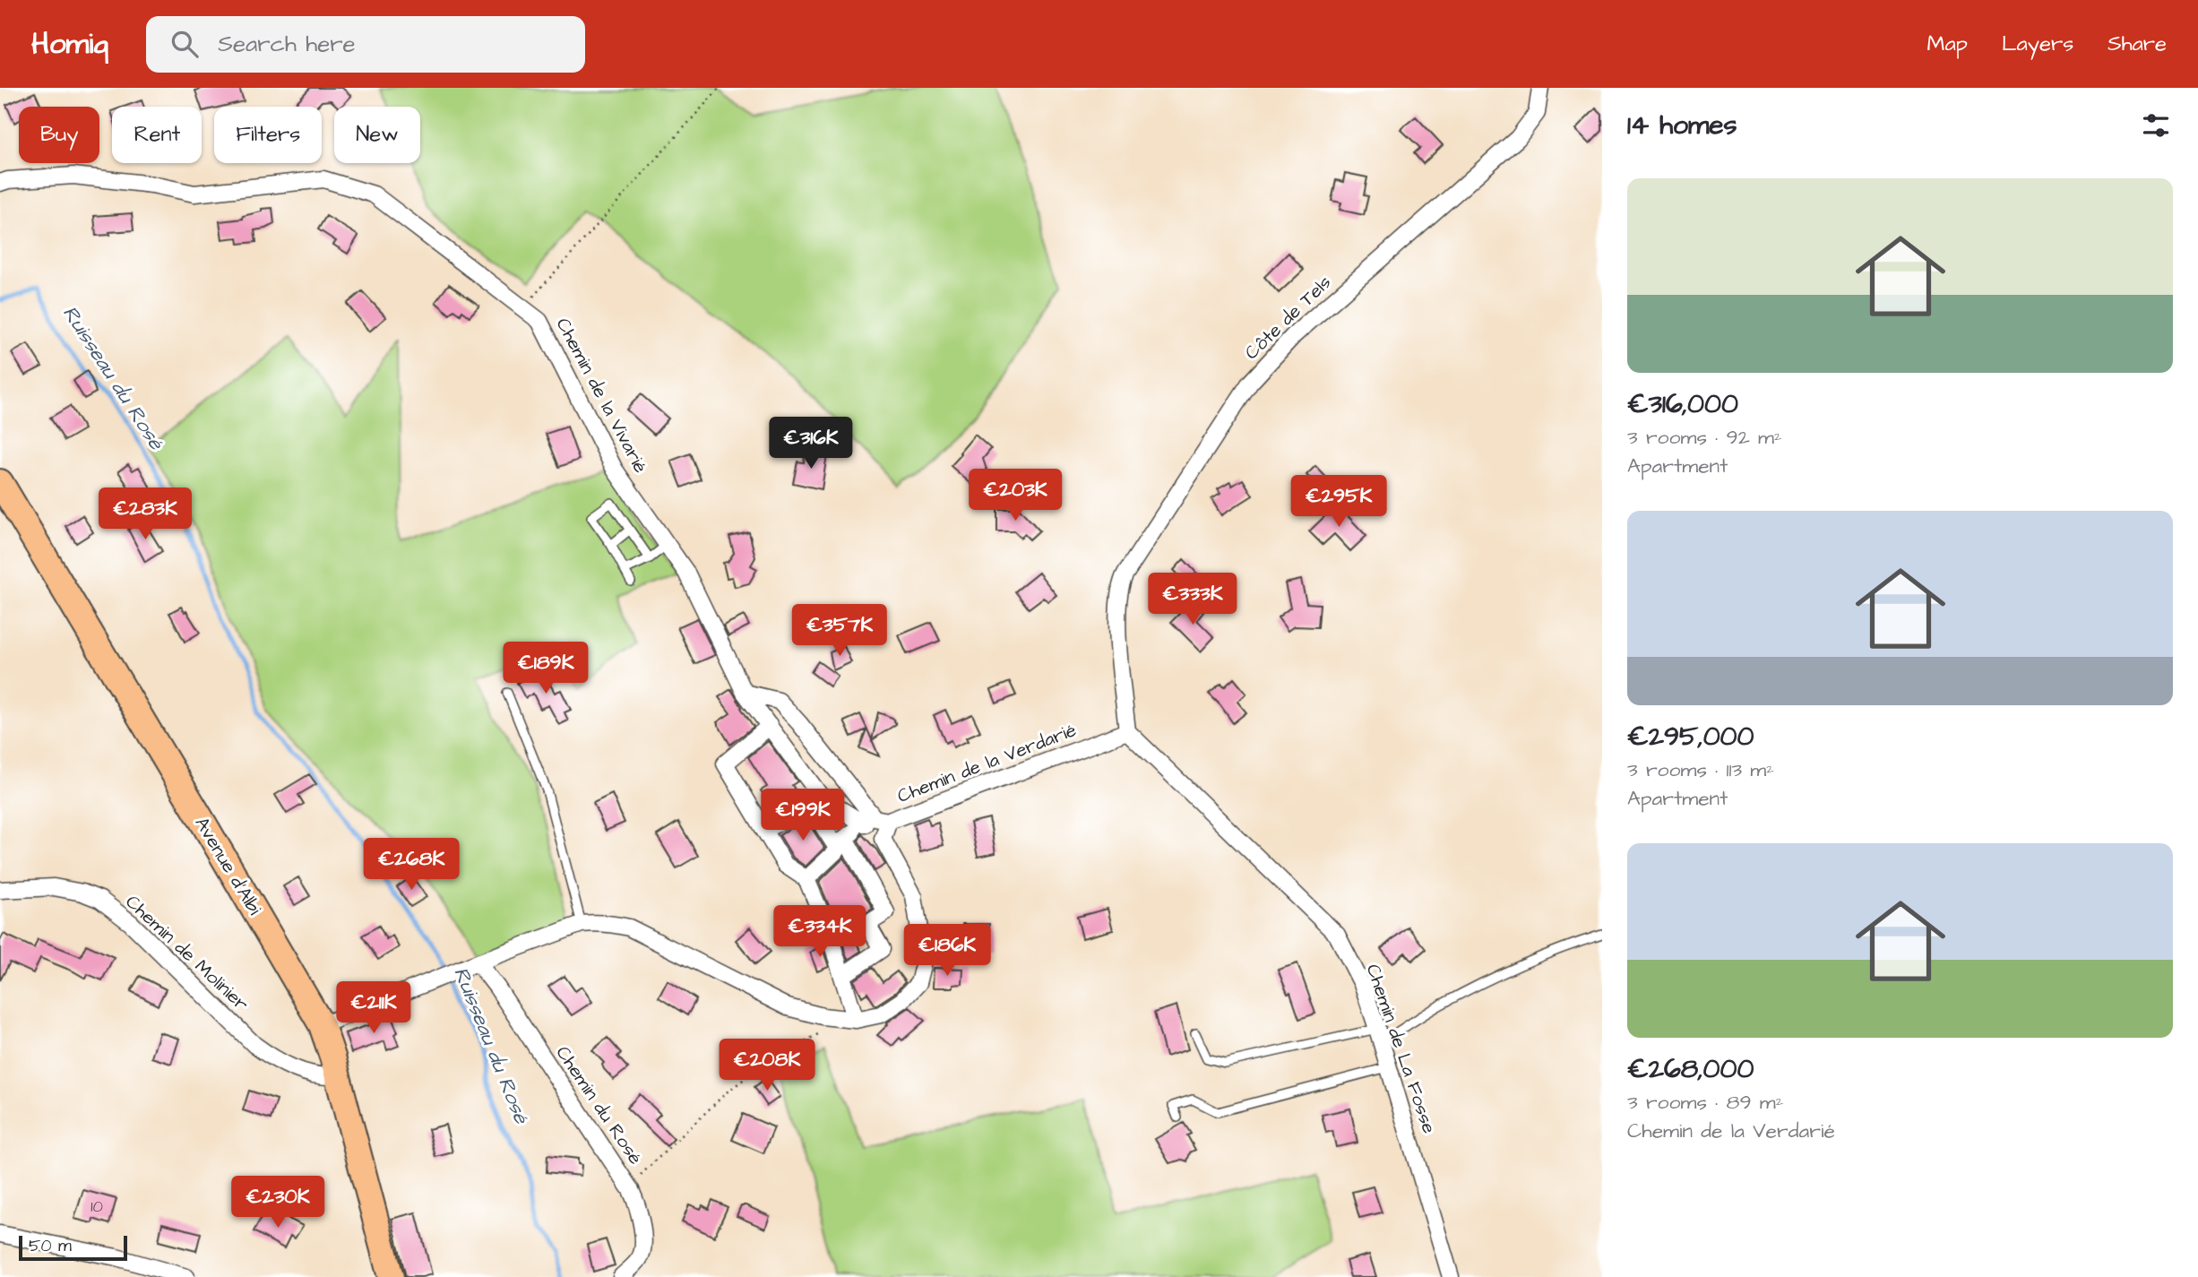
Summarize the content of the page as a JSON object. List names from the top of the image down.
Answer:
{
  "streets": {
    "main road": ["Avenue d'Albi"],
    "street": [
      "Côte de Tels",
      "Chemin de la Vivarié",
      "Chemin de la Verdarié",
      "Chemin de Molinier",
      "Chemin de La Fosse",
      "Chemin du Rosé"
    ]
  },
  "crossings": [
    ["Côte de Tels", "Chemin de la Verdarié"],
    ["Côte de Tels", "Chemin de La Fosse"],
    ["Chemin de la Verdarié", "Avenue d'Albi"],
    ["Chemin de la Verdarié", "Chemin de La Fosse"],
    ["Chemin de la Verdarié", "Chemin du Rosé"],
    ["Avenue d'Albi", "Chemin de Molinier"]
  ],
  "water": ["Ruisseau du Rosé"],
  "house_numbers": ["10"],
  "scale_bar": "50 m",
  "page": {
    "header": "Homiq",
    "search": "Search here",
    "nav": ["Map", "Layers", "Share"],
    "heading": "14 homes",
    "chip": [
      "Buy",
      "Rent",
      "Filters",
      "New"
    ],
    "list": [
      {
        "name": "€316,000",
        "note": "3 rooms · 92 m² · Apartment"
      },
      {
        "name": "€295,000",
        "note": "3 rooms · 113 m² · Apartment"
      },
      {
        "name": "€268,000",
        "note": "3 rooms · 89 m² · Chemin de la Verdarié"
      }
    ],
    "price": [
      "€316K",
      "€203K",
      "€295K",
      "€283K",
      "€333K",
      "€357K",
      "€189K",
      "€199K",
      "€268K",
      "€334K",
      "€186K",
      "€211K",
      "€208K",
      "€230K"
    ],
    "scale": "50 m"
  }
}
